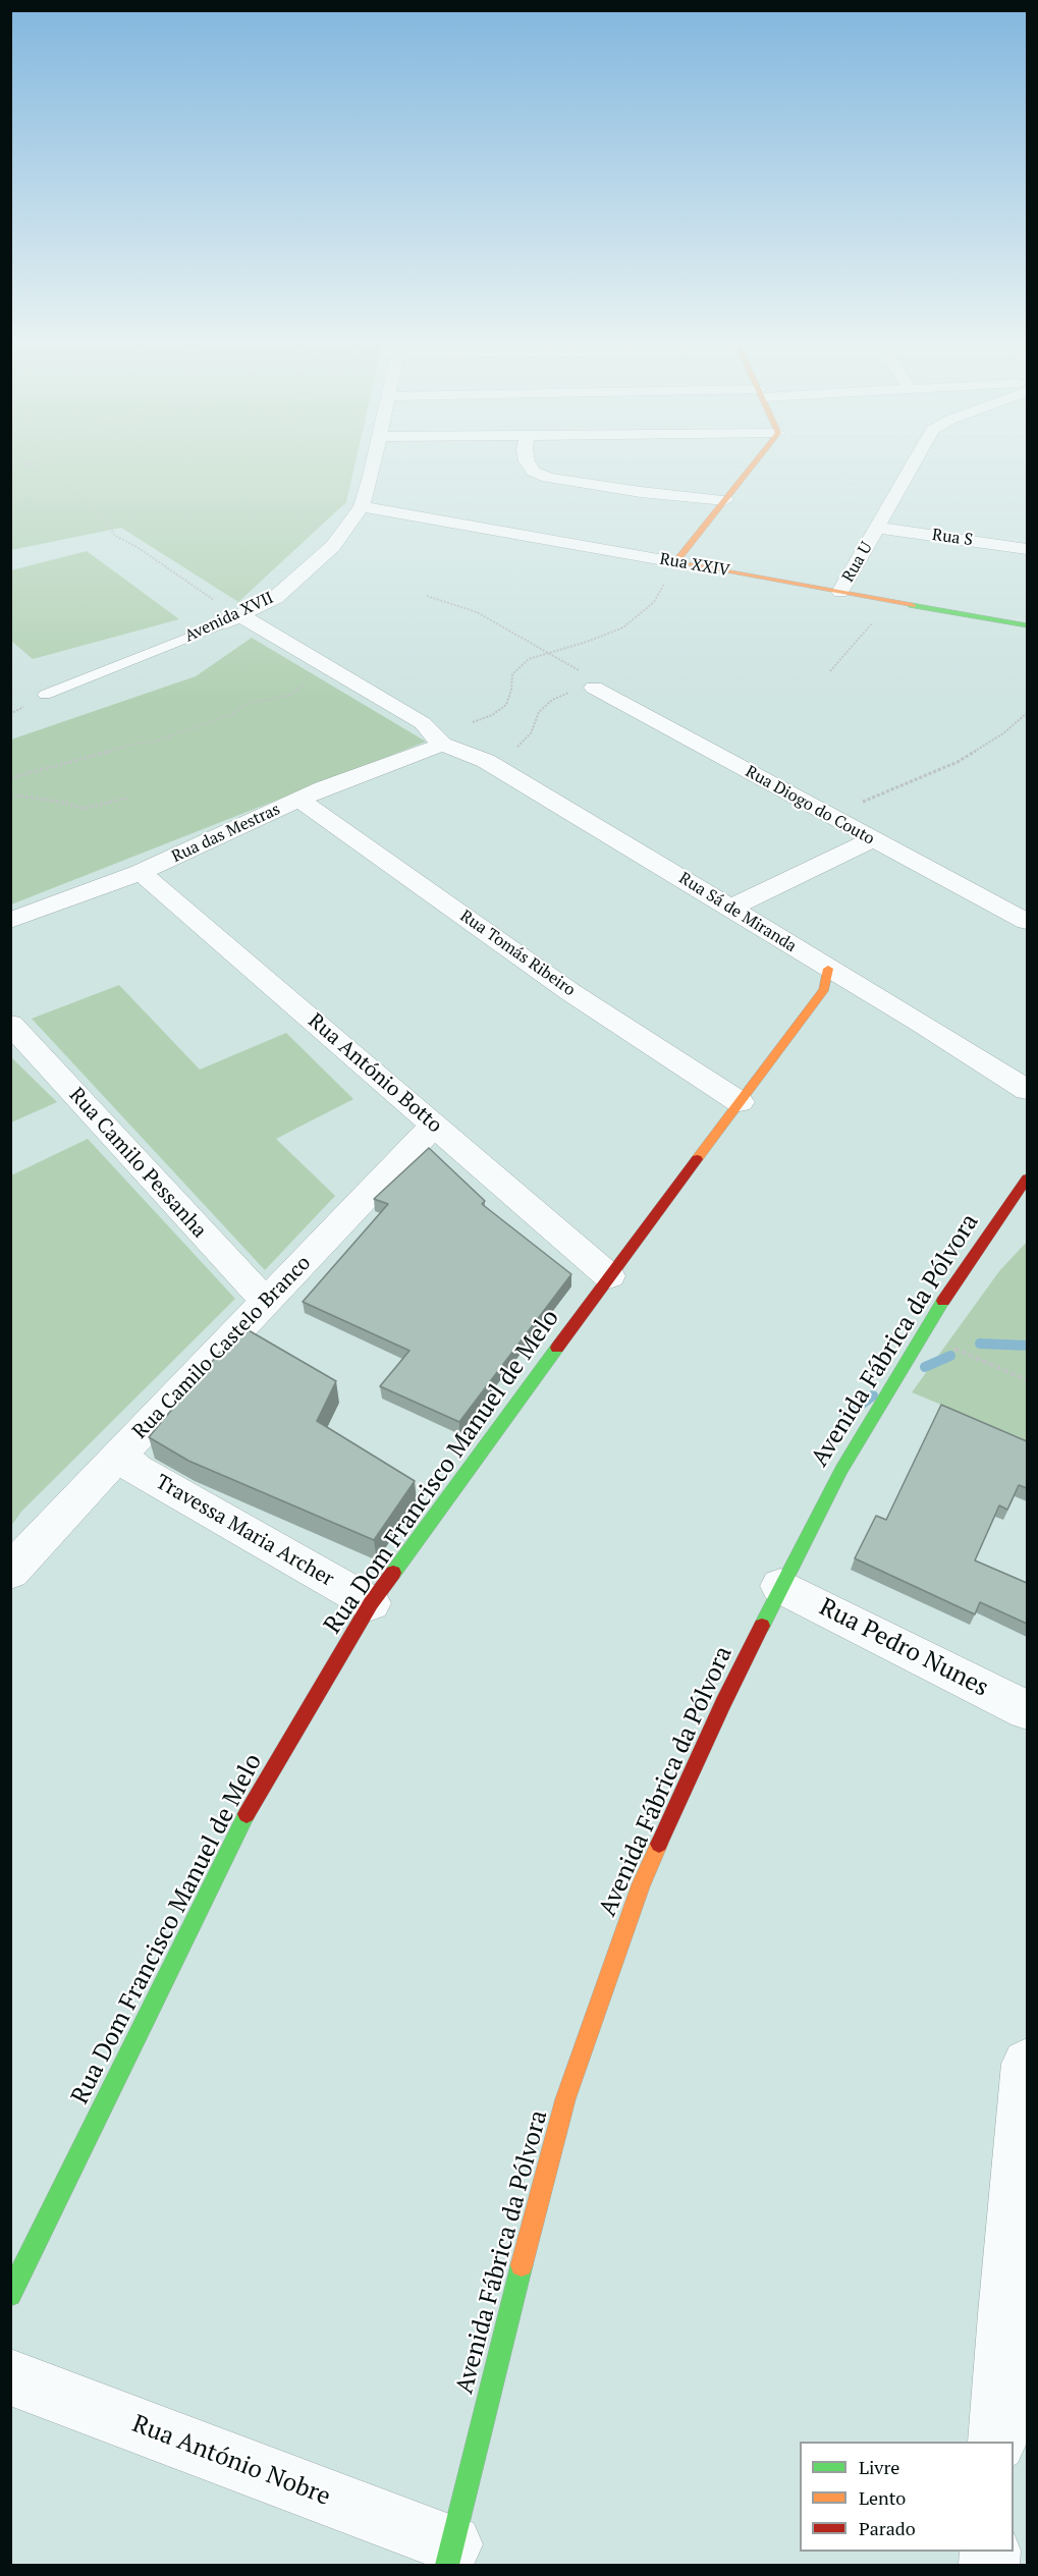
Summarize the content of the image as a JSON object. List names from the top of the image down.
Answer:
{
  "streets": {
    "street": [
      "Rua S",
      "Rua U",
      "Rua XXIV",
      "Avenida XVII",
      "Rua Diogo do Couto",
      "Rua das Mestras",
      "Rua Sá de Miranda",
      "Rua Tomás Ribeiro",
      "Rua António Botto",
      "Rua Camilo Pessanha",
      "Avenida Fábrica da Pólvora",
      "Rua Camilo Castelo Branco",
      "Rua Dom Francisco Manuel de Melo",
      "Travessa Maria Archer",
      "Rua Pedro Nunes",
      "Rua António Nobre"
    ]
  },
  "crossings": [
    ["Rua S", "Rua U"],
    ["Rua U", "Rua XXIV"],
    ["Rua XXIV", "Avenida XVII"],
    ["Rua das Mestras", "Rua Sá de Miranda"],
    ["Rua das Mestras", "Rua Tomás Ribeiro"],
    ["Rua das Mestras", "Rua António Botto"],
    ["Rua Sá de Miranda", "Rua Dom Francisco Manuel de Melo"],
    ["Rua Tomás Ribeiro", "Rua Dom Francisco Manuel de Melo"],
    ["Rua António Botto", "Rua Camilo Castelo Branco"],
    ["Rua António Botto", "Rua Dom Francisco Manuel de Melo"],
    ["Rua Camilo Pessanha", "Rua Camilo Castelo Branco"],
    ["Avenida Fábrica da Pólvora", "Rua Pedro Nunes"],
    ["Avenida Fábrica da Pólvora", "Rua António Nobre"],
    ["Rua Camilo Castelo Branco", "Travessa Maria Archer"],
    ["Rua Dom Francisco Manuel de Melo", "Travessa Maria Archer"]
  ],
  "legend": ["Livre", "Lento", "Parado"]
}
